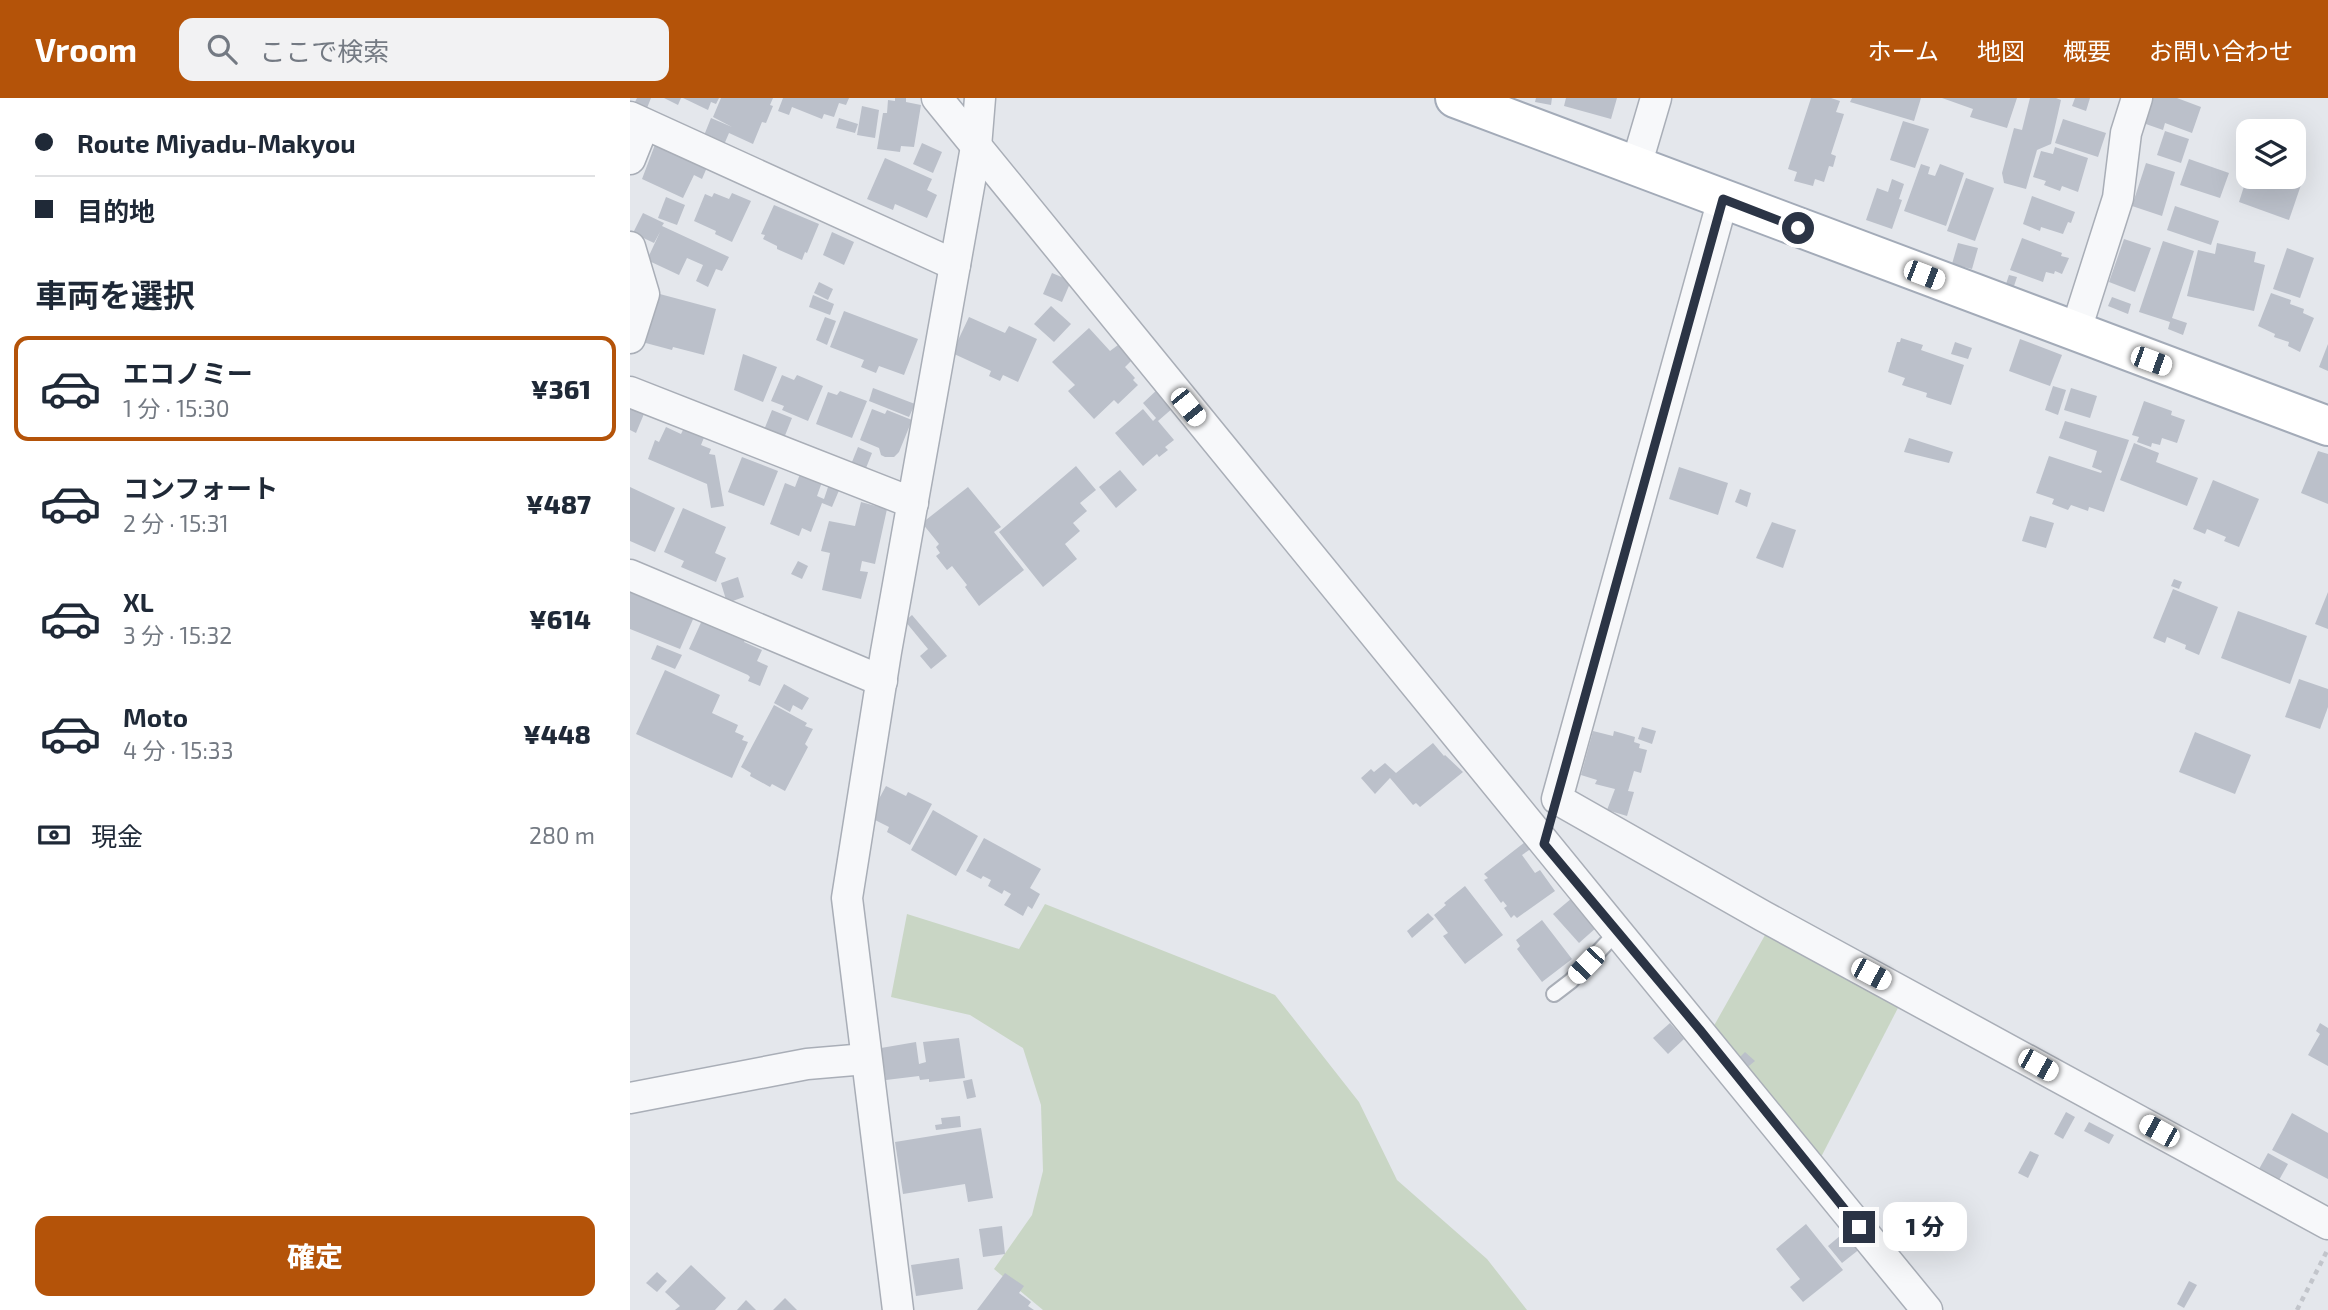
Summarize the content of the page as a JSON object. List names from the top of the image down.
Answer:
{
  "page": {
    "header": "Vroom",
    "search": "ここで検索",
    "nav": [
      "ホーム",
      "地図",
      "概要",
      "お問い合わせ"
    ],
    "banner": ["Route Miyadu-Makyou", "目的地"],
    "heading": "車両を選択",
    "list": [
      {
        "name": "エコノミー",
        "note": "1 分 · 15:30",
        "value": "¥361"
      },
      {
        "name": "コンフォート",
        "note": "2 分 · 15:31",
        "value": "¥487"
      },
      {
        "name": "XL",
        "note": "3 分 · 15:32",
        "value": "¥614"
      },
      {
        "name": "Moto",
        "note": "4 分 · 15:33",
        "value": "¥448"
      }
    ],
    "pay": ["現金", "280 m"],
    "buttons": "確定",
    "bubble": "1 分"
  }
}
